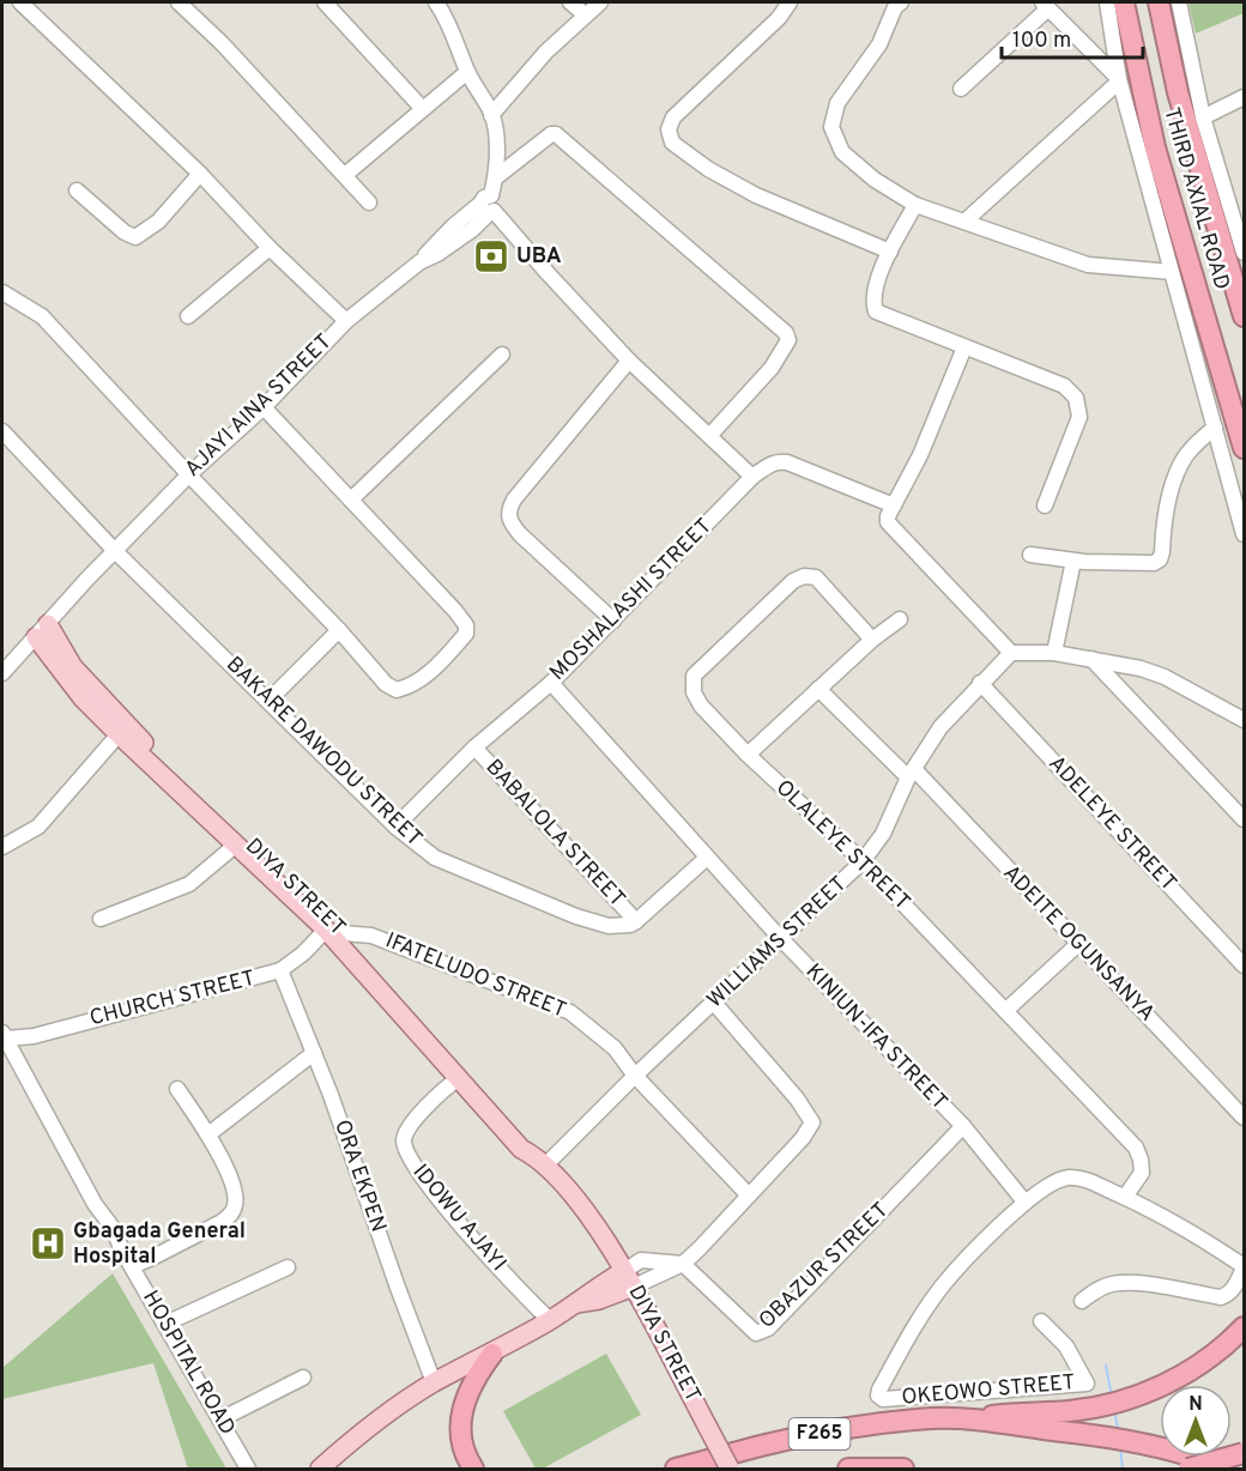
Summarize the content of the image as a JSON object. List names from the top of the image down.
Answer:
{
  "streets": {
    "highway": ["THIRD AXIAL ROAD", "F265"],
    "main road": ["DIYA STREET"],
    "street": [
      "AJAYI AINA STREET",
      "MOSHALASHI STREET",
      "BAKARE DAWODU STREET",
      "ADELEYE STREET",
      "BABALOLA STREET",
      "OLALEYE STREET",
      "WILLIAMS STREET",
      "ADEITE OGUNSANYA",
      "IFATELUDO STREET",
      "CHURCH STREET",
      "KINIUN-IFA STREET",
      "ORA EKPEN",
      "IDOWU AJAYI",
      "OBAZUR STREET",
      "HOSPITAL ROAD",
      "OKEOWO STREET"
    ]
  },
  "crossings": [
    ["AJAYI AINA STREET", "BAKARE DAWODU STREET"],
    ["AJAYI AINA STREET", "DIYA STREET"],
    ["MOSHALASHI STREET", "BAKARE DAWODU STREET"],
    ["MOSHALASHI STREET", "BABALOLA STREET"],
    ["MOSHALASHI STREET", "KINIUN-IFA STREET"],
    ["BAKARE DAWODU STREET", "BABALOLA STREET"],
    ["ADELEYE STREET", "WILLIAMS STREET"],
    ["OLALEYE STREET", "WILLIAMS STREET"],
    ["OLALEYE STREET", "OKEOWO STREET"],
    ["DIYA STREET", "WILLIAMS STREET"],
    ["DIYA STREET", "IFATELUDO STREET"],
    ["DIYA STREET", "CHURCH STREET"],
    ["DIYA STREET", "IDOWU AJAYI"],
    ["WILLIAMS STREET", "ADEITE OGUNSANYA"],
    ["WILLIAMS STREET", "IFATELUDO STREET"],
    ["WILLIAMS STREET", "KINIUN-IFA STREET"],
    ["IFATELUDO STREET", "CHURCH STREET"],
    ["CHURCH STREET", "ORA EKPEN"],
    ["CHURCH STREET", "HOSPITAL ROAD"],
    ["KINIUN-IFA STREET", "OBAZUR STREET"],
    ["KINIUN-IFA STREET", "OKEOWO STREET"]
  ],
  "places": {
    "bank": ["UBA"],
    "hospital": ["Gbagada General Hospital"]
  },
  "scale_bar": "100 m",
  "north": "top"
}
